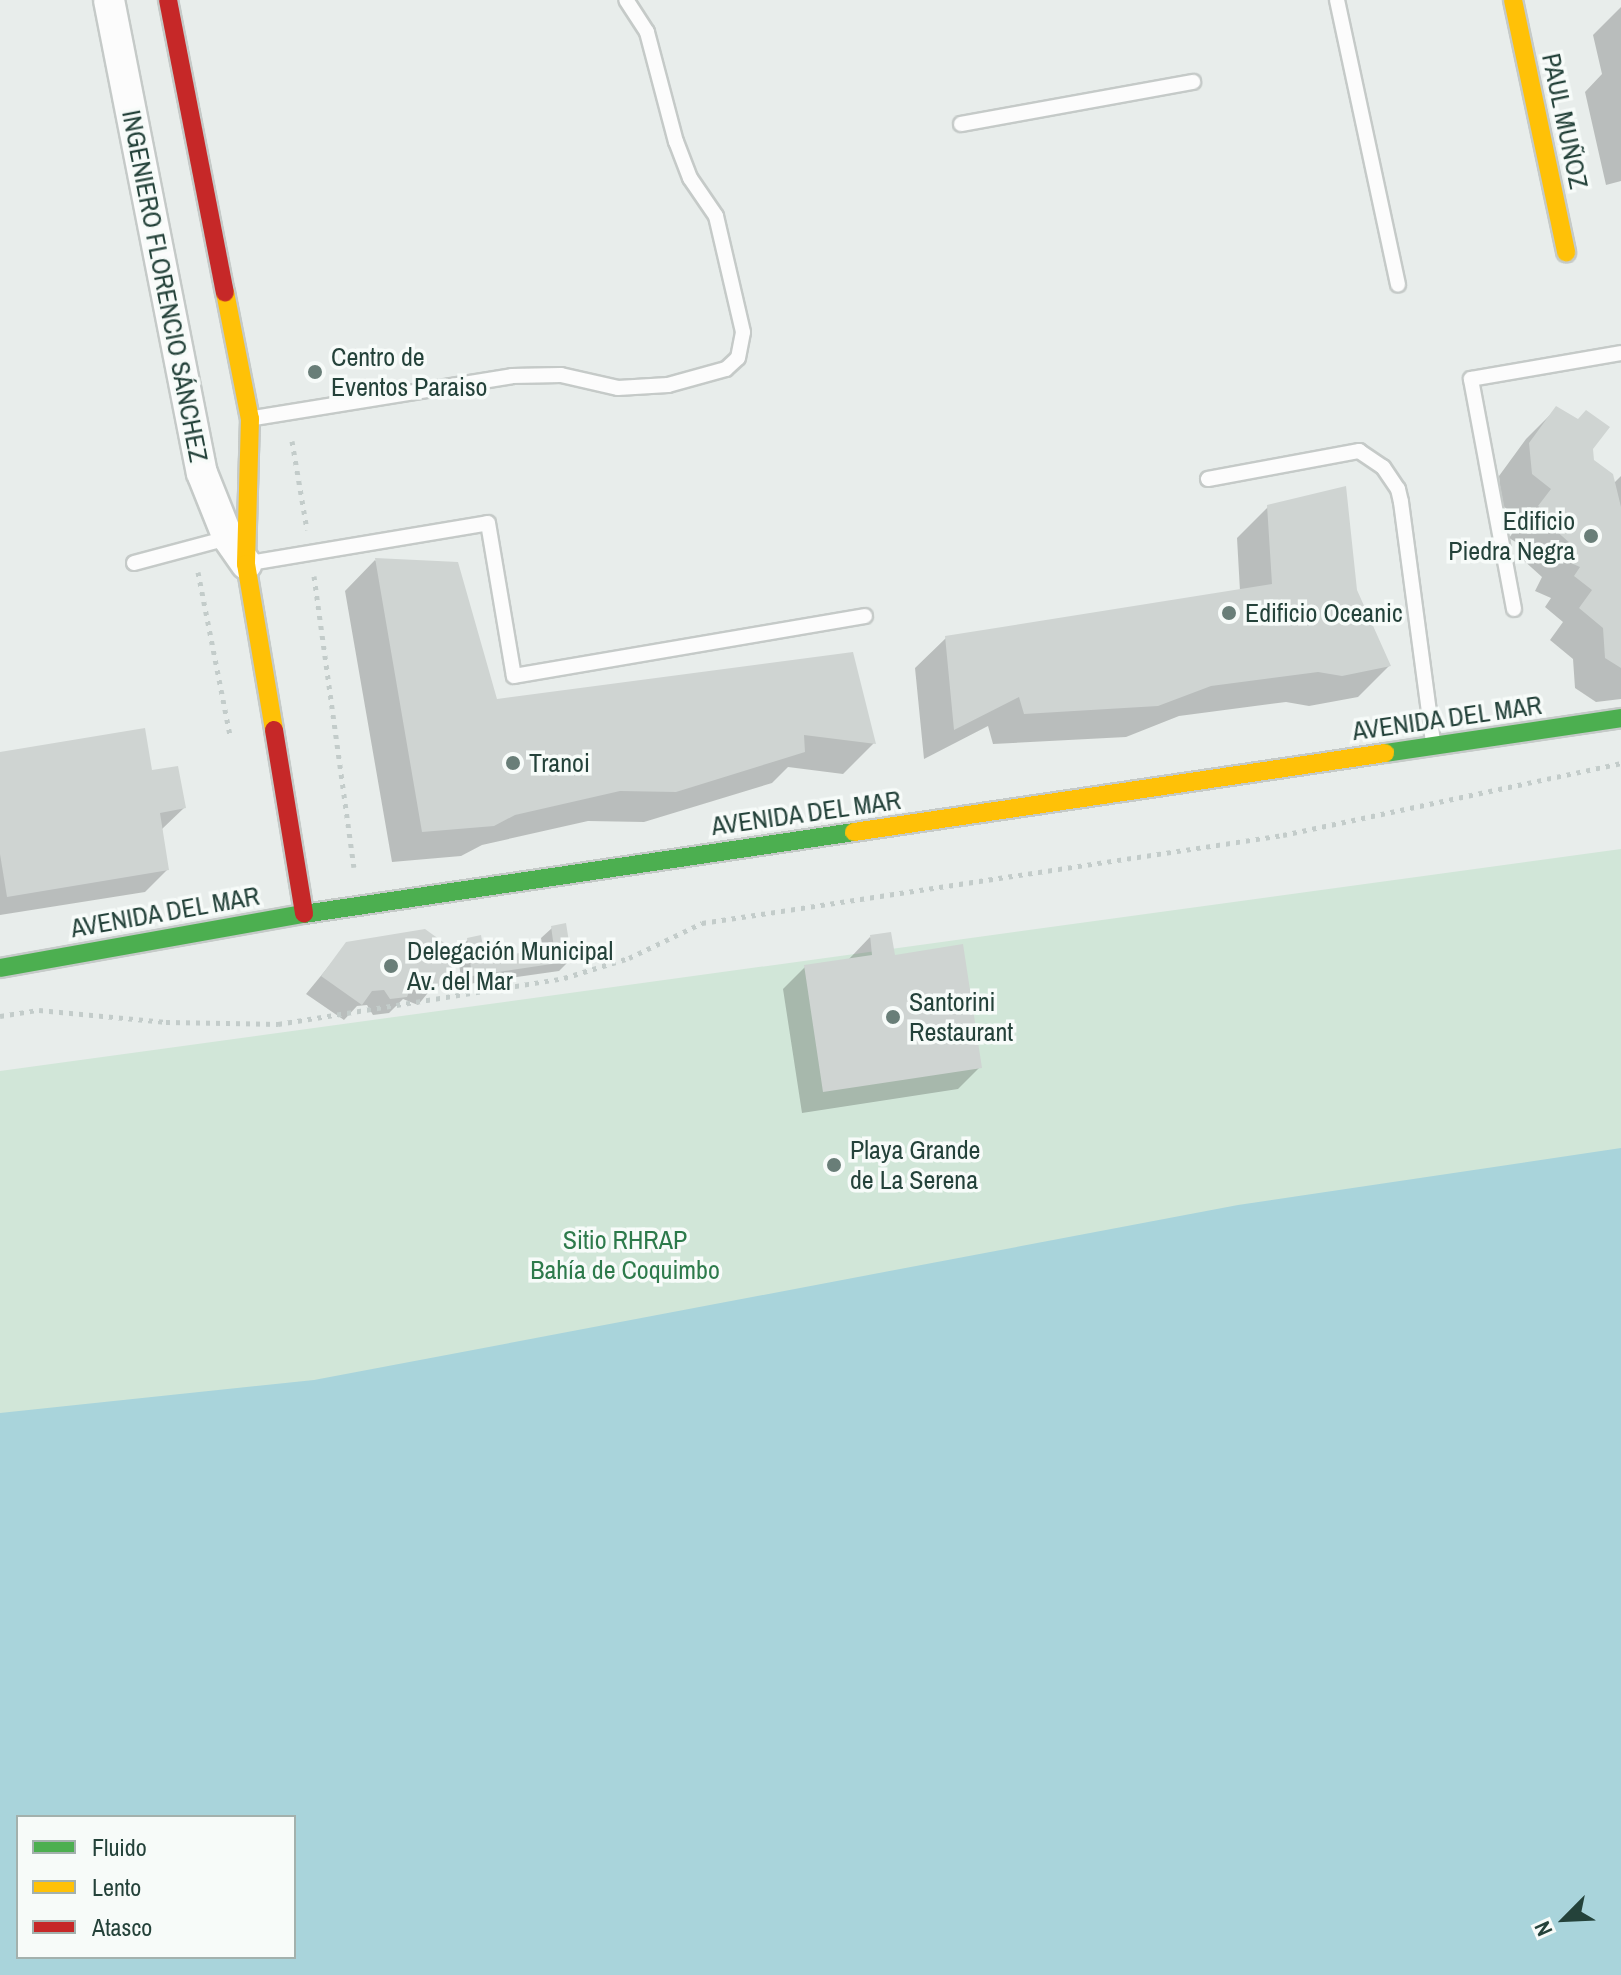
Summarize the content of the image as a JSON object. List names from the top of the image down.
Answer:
{
  "streets": {
    "main road": ["PAUL MUÑOZ", "INGENIERO FLORENCIO SÁNCHEZ", "AVENIDA DEL MAR"]
  },
  "crossings": [
    ["INGENIERO FLORENCIO SÁNCHEZ", "AVENIDA DEL MAR"]
  ],
  "parks": ["Sitio RHRAP Bahía de Coquimbo"],
  "places": [
    "Centro de Eventos Paraiso",
    "Edificio Piedra Negra",
    "Edificio Oceanic",
    "Tranoi",
    "Delegación Municipal Av. del Mar",
    "Santorini Restaurant",
    "Playa Grande de La Serena"
  ],
  "legend": ["Fluido", "Lento", "Atasco"],
  "north": "bottom left"
}
